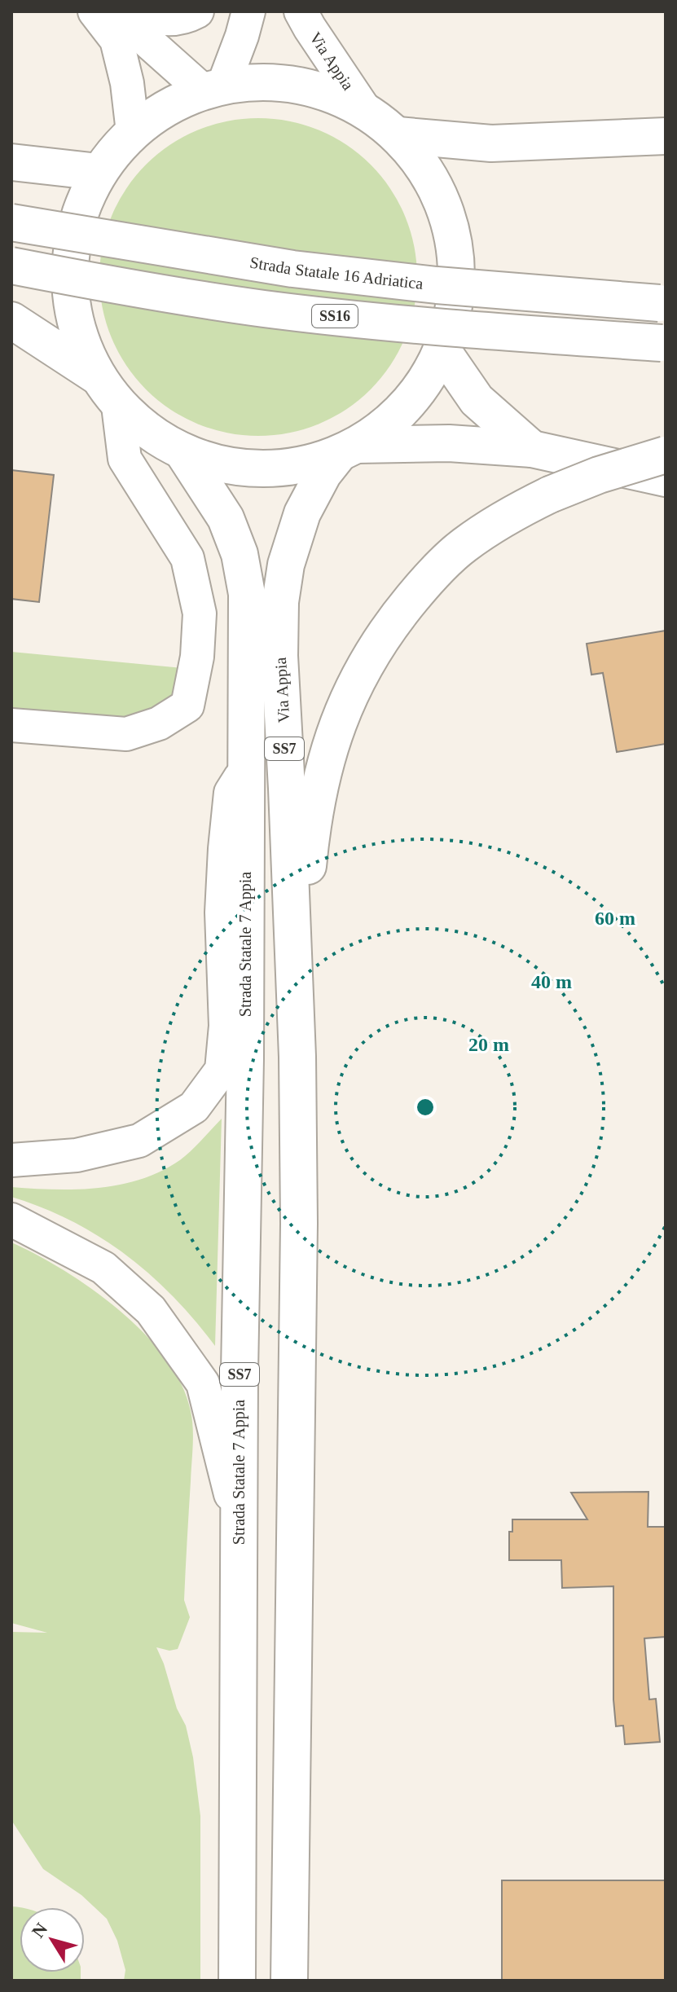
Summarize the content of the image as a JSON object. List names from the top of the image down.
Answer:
{
  "streets": {
    "highway": [
      "Via Appia",
      "Strada Statale 16 Adriatica",
      "SS16",
      "SS7",
      "Strada Statale 7 Appia"
    ]
  },
  "crossings": [
    ["Via Appia", "SS7"]
  ],
  "north": "top left",
  "rings": ["60 m", "40 m", "20 m"]
}
